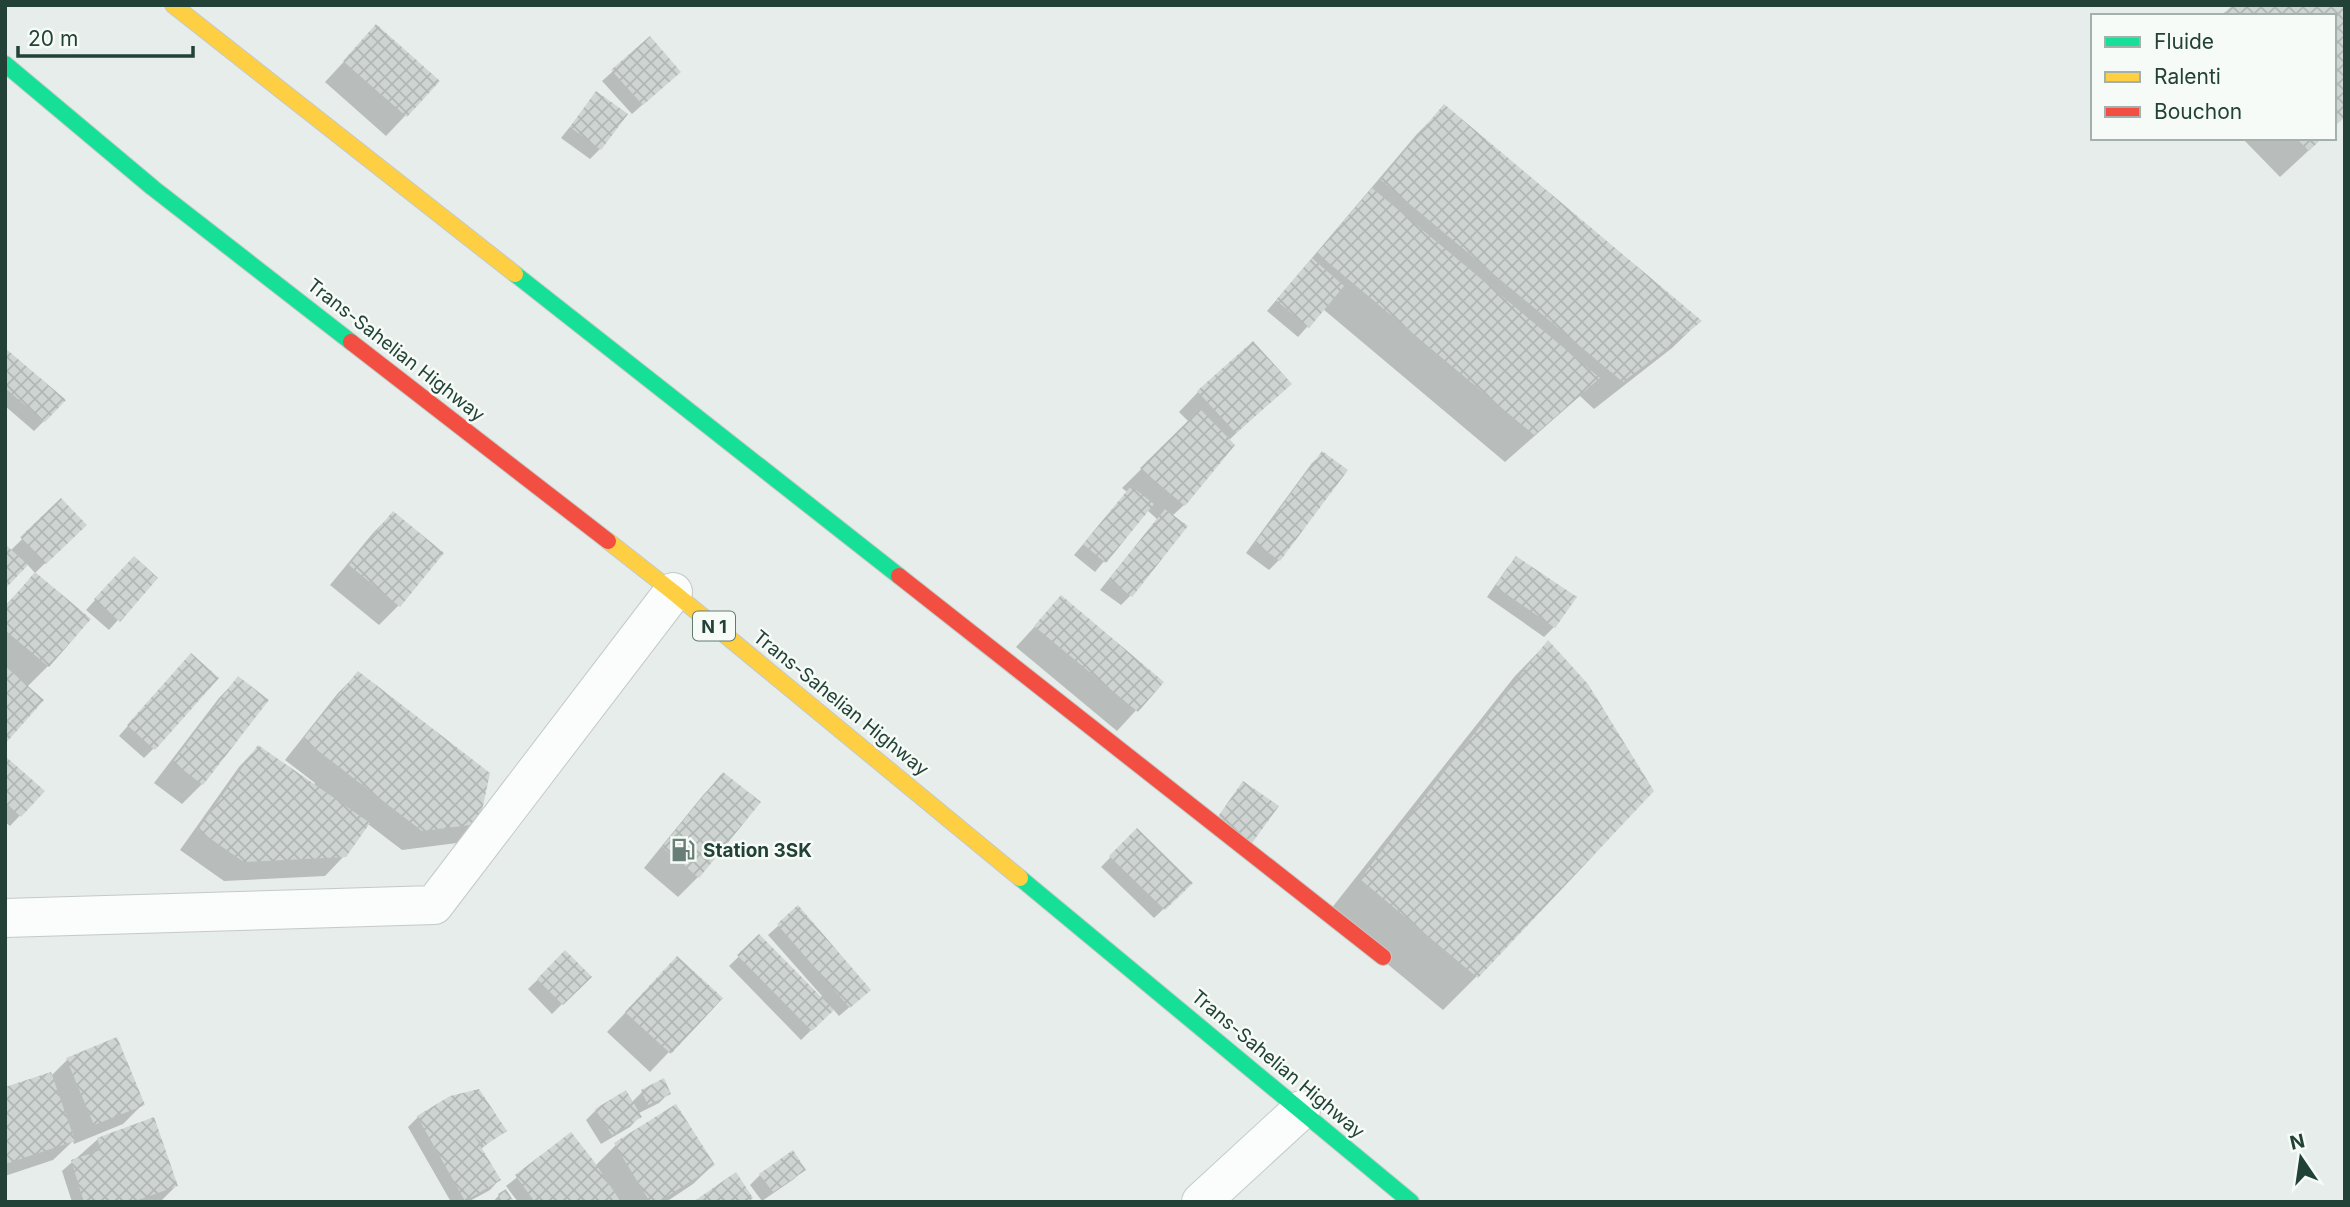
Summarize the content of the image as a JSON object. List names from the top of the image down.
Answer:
{
  "streets": {
    "main road": ["Trans-Sahelian Highway", "N 1"]
  },
  "places": {
    "fuel station": ["Station 3SK"]
  },
  "legend": ["Fluide", "Ralenti", "Bouchon"],
  "scale_bar": "20 m",
  "north": "top"
}
